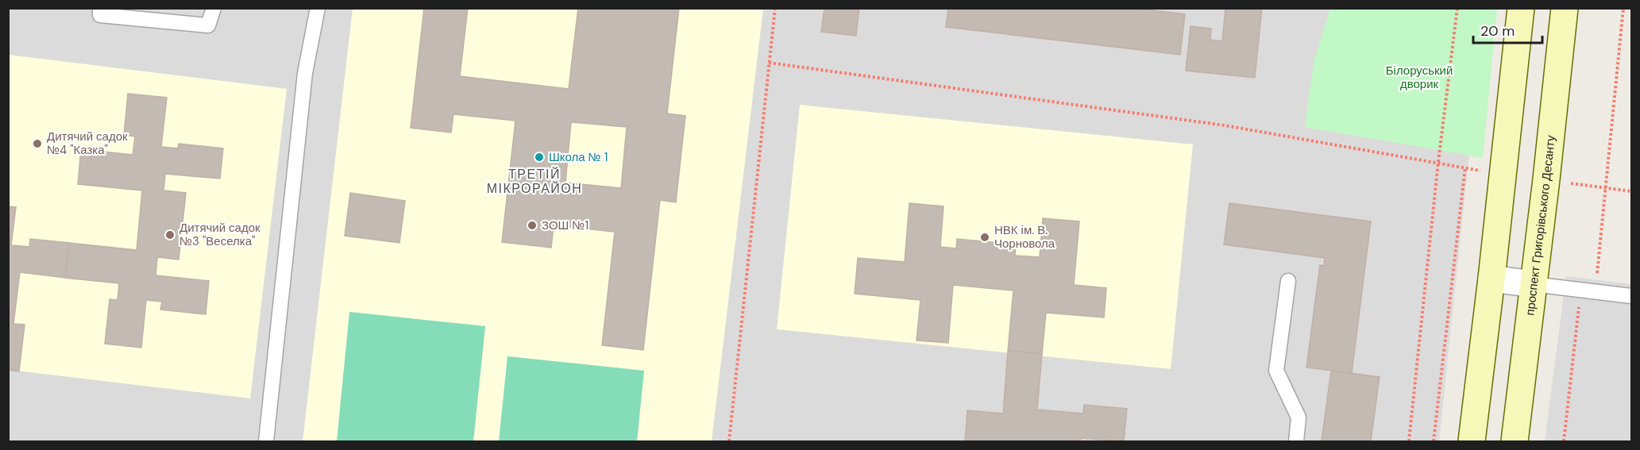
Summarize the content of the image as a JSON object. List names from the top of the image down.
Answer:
{
  "streets": {
    "street": ["проспект Григорівського Десанту"]
  },
  "districts": ["ТРЕТІЙ МІКРОРАЙОН"],
  "parks": ["Білоруський дворик"],
  "places": [
    "Дитячий садок №4 \"Казка\"",
    "Школа № 1",
    "ЗОШ №1",
    "Дитячий садок №3 \"Веселка\"",
    "НВК ім. В. Чорновола"
  ],
  "scale_bar": "20 m"
}
